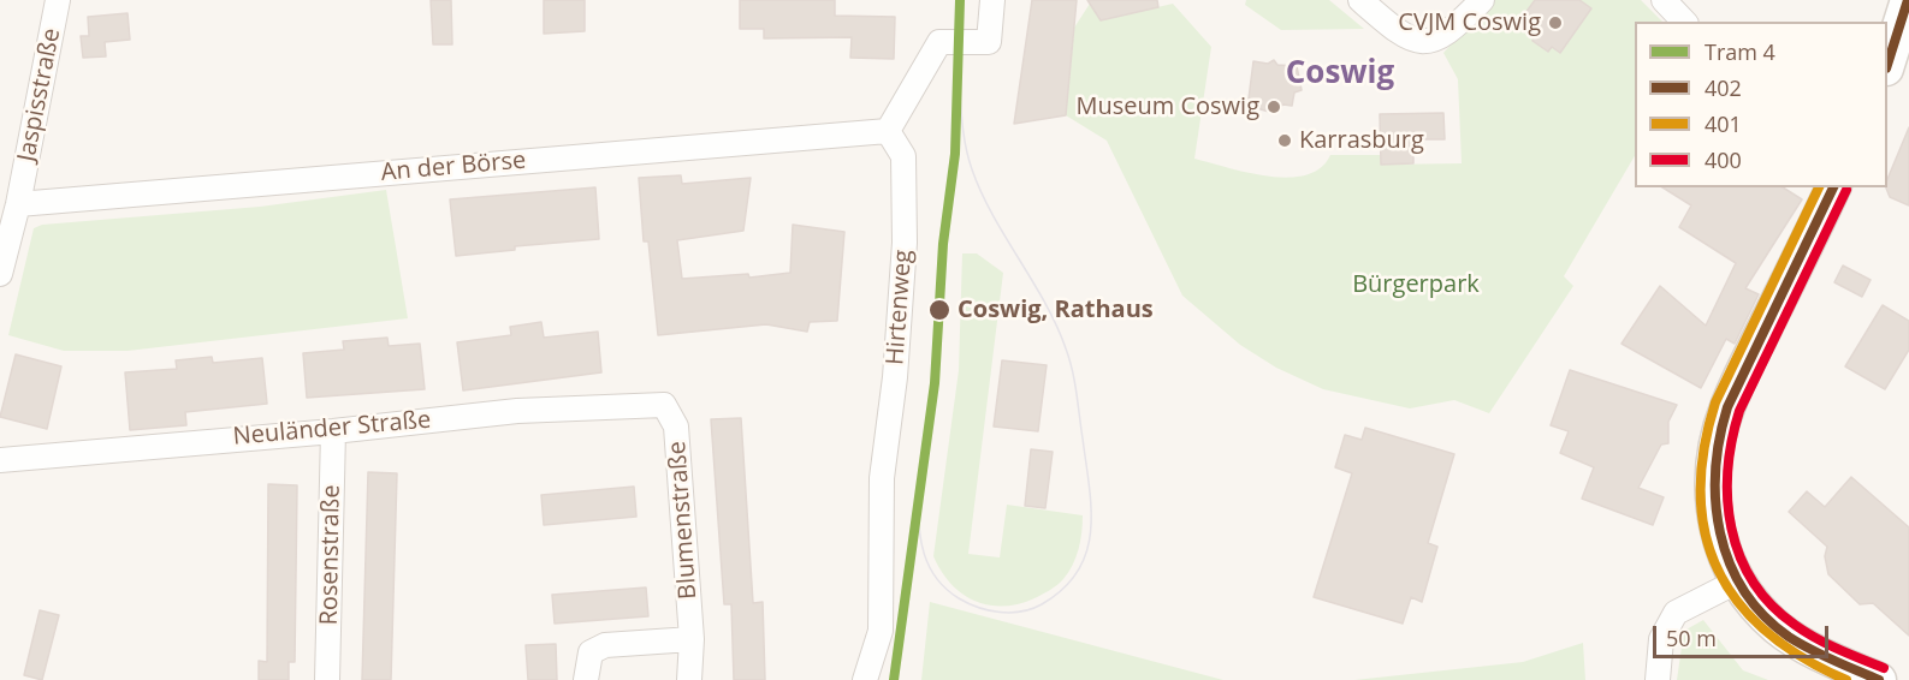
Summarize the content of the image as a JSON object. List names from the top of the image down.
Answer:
{
  "streets": {
    "street": [
      "Jaspisstraße",
      "An der Börse",
      "Hirtenweg",
      "Neuländer Straße",
      "Blumenstraße",
      "Rosenstraße"
    ]
  },
  "crossings": [
    ["Jaspisstraße", "An der Börse"],
    ["An der Börse", "Hirtenweg"],
    ["Neuländer Straße", "Blumenstraße"],
    ["Neuländer Straße", "Rosenstraße"]
  ],
  "districts": ["Coswig"],
  "parks": ["Bürgerpark"],
  "places": [
    "CVJM Coswig",
    "Museum Coswig",
    "Karrasburg",
    "Coswig, Rathaus"
  ],
  "lines": [
    "tram line 4",
    "transit line 402",
    "transit line 401",
    "transit line 400"
  ],
  "legend": [
    "Tram 4",
    "402",
    "401",
    "400"
  ],
  "scale_bar": "50 m"
}
